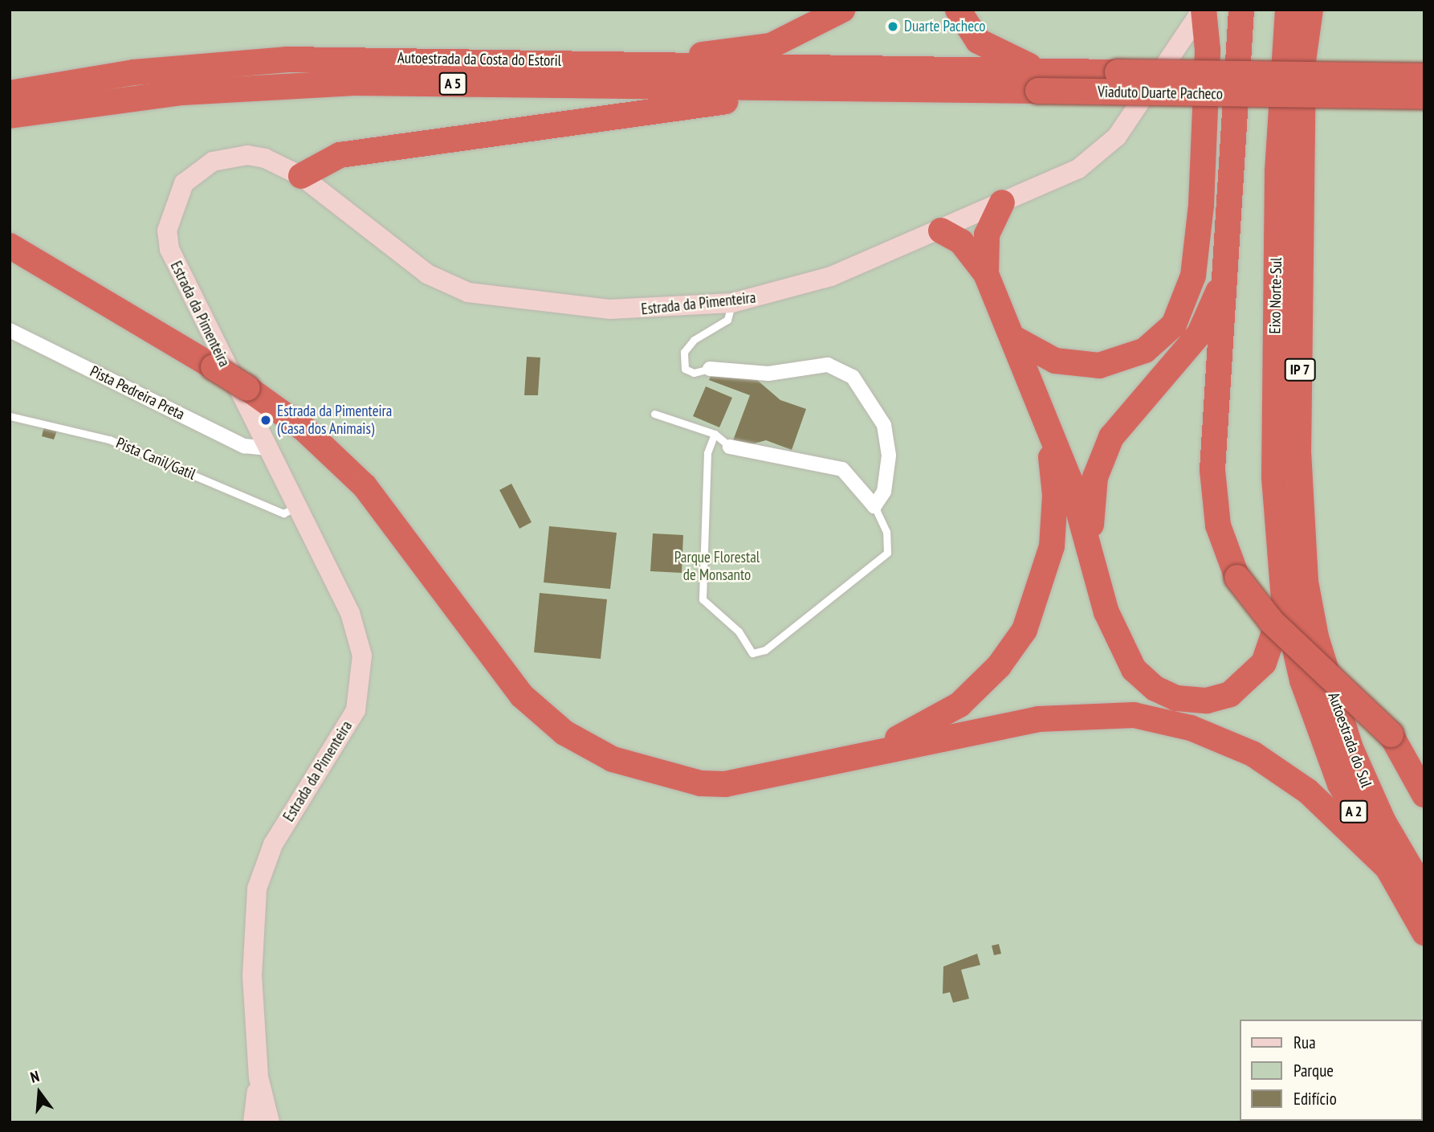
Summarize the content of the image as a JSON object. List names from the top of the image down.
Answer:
{
  "streets": {
    "highway": [
      "Autoestrada da Costa do Estoril",
      "A 5",
      "Viaduto Duarte Pacheco",
      "Eixo Norte-Sul",
      "IP 7",
      "Autoestrada do Sul",
      "A 2"
    ],
    "main road": ["Estrada da Pimenteira"],
    "street": ["Pista Pedreira Preta"],
    "lane": ["Pista Canil/Gatil"]
  },
  "crossings": [
    ["Autoestrada da Costa do Estoril", "Viaduto Duarte Pacheco"],
    ["Eixo Norte-Sul", "Autoestrada do Sul"],
    ["Estrada da Pimenteira", "Pista Pedreira Preta"],
    ["Estrada da Pimenteira", "Pista Canil/Gatil"]
  ],
  "parks": ["Parque Florestal de Monsanto"],
  "places": ["Duarte Pacheco", "Estrada da Pimenteira (Casa dos Animais)"],
  "legend": ["Rua", "Parque", "Edifício"],
  "north": "top"
}
